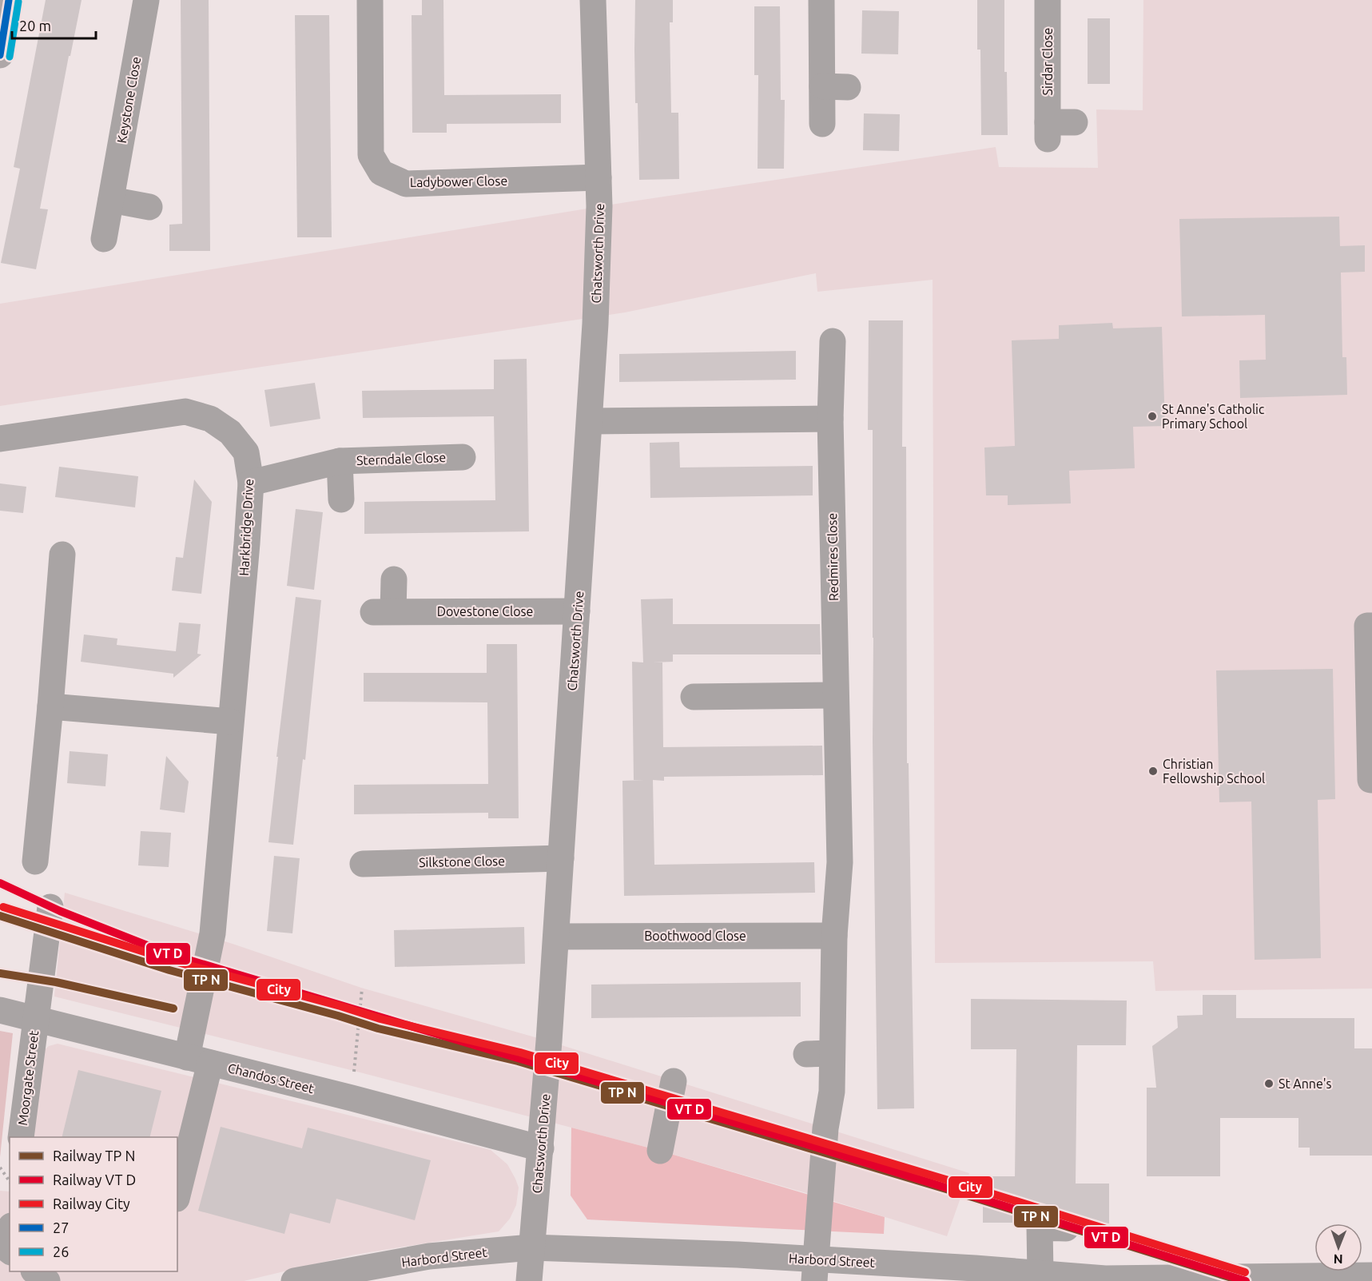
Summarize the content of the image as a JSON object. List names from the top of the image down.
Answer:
{
  "streets": {
    "street": [
      "Sirdar Close",
      "Keystone Close",
      "Ladybower Close",
      "Chatsworth Drive",
      "Sterndale Close",
      "Harkbridge Drive",
      "Redmires Close",
      "Dovestone Close",
      "Silkstone Close",
      "Boothwood Close",
      "Moorgate Street",
      "Chandos Street",
      "Harbord Street"
    ]
  },
  "crossings": [
    ["Ladybower Close", "Chatsworth Drive"],
    ["Chatsworth Drive", "Dovestone Close"],
    ["Chatsworth Drive", "Silkstone Close"],
    ["Chatsworth Drive", "Boothwood Close"],
    ["Chatsworth Drive", "Chandos Street"],
    ["Chatsworth Drive", "Harbord Street"],
    ["Sterndale Close", "Harkbridge Drive"],
    ["Harkbridge Drive", "Chandos Street"],
    ["Redmires Close", "Boothwood Close"],
    ["Moorgate Street", "Chandos Street"]
  ],
  "places": ["St Anne's Catholic Primary School", "Christian Fellowship School", "St Anne's"],
  "lines": ["transit line 27", "transit line 26", "rail line City"],
  "legend": [
    "Railway TP N",
    "Railway VT D",
    "Railway City",
    "27",
    "26"
  ],
  "scale_bar": "20 m",
  "north": "bottom"
}
